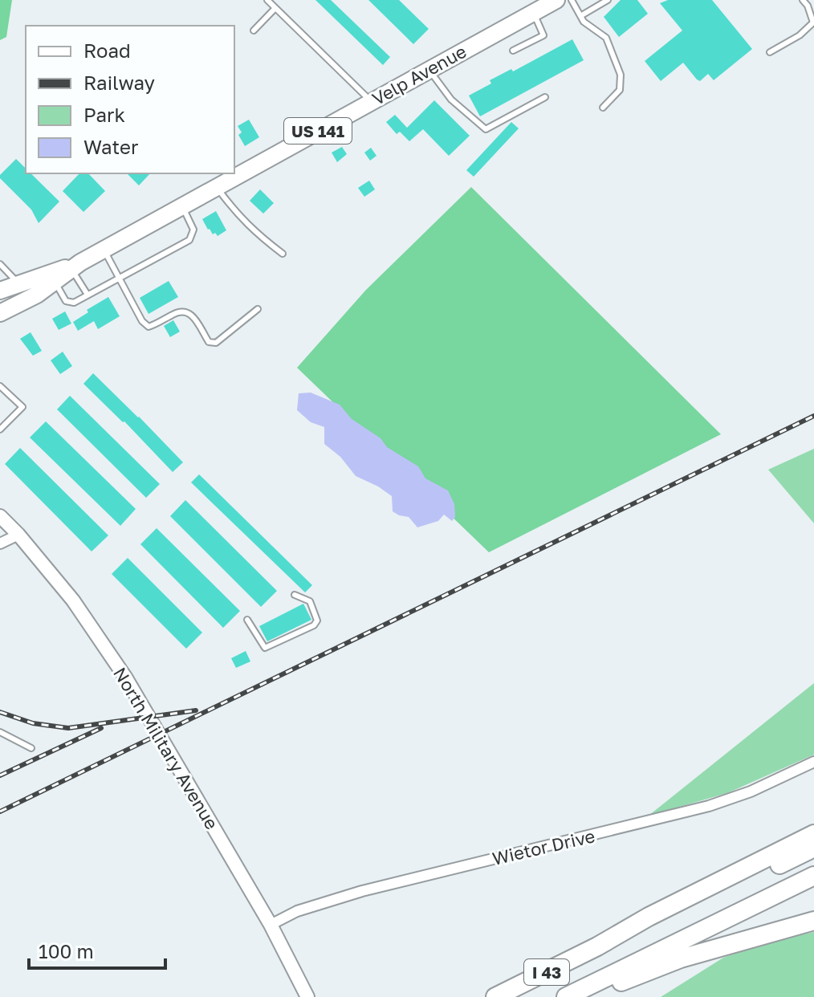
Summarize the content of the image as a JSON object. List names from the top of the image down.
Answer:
{
  "streets": {
    "highway": ["I 43"],
    "main road": ["Velp Avenue", "US 141"],
    "street": ["North Military Avenue", "Wietor Drive"]
  },
  "crossings": [
    ["North Military Avenue", "Wietor Drive"]
  ],
  "legend": [
    "Road",
    "Railway",
    "Park",
    "Water"
  ],
  "scale_bar": "100 m"
}
